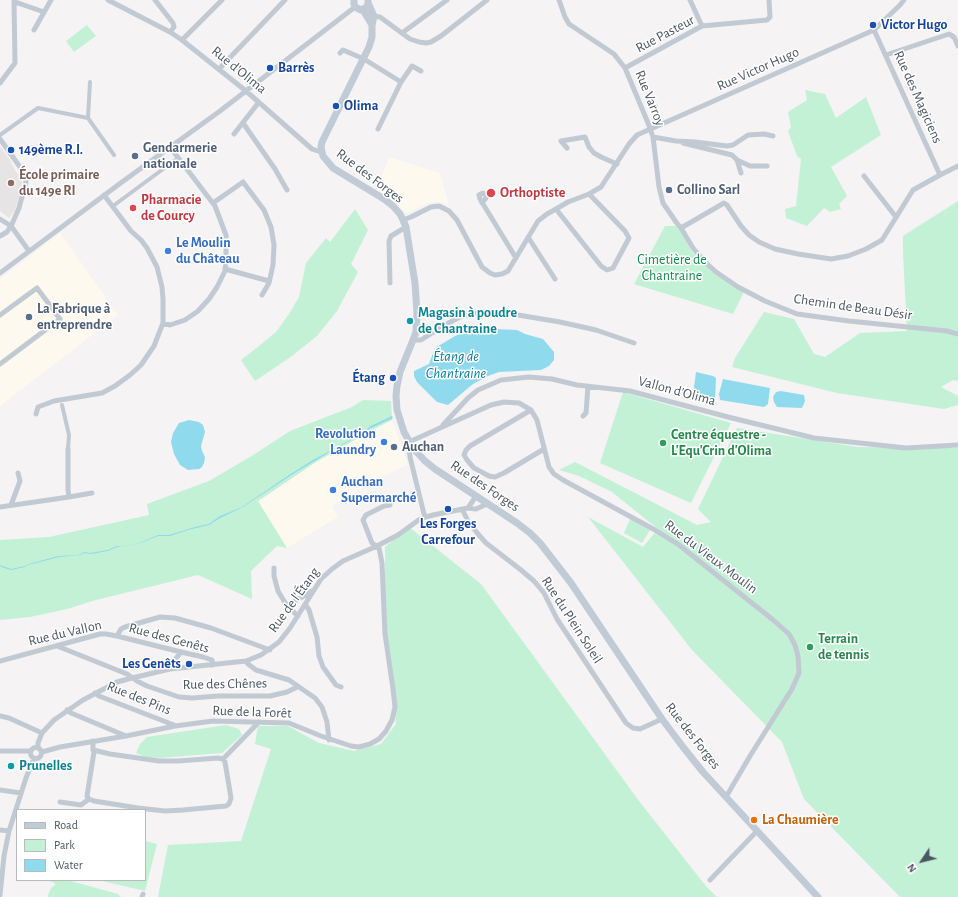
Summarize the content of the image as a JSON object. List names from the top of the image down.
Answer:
{
  "streets": {
    "main road": ["Rue des Forges"],
    "street": [
      "Rue Pasteur",
      "Rue Victor Hugo",
      "Rue d'Olima",
      "Rue des Magiciens",
      "Rue Varroy",
      "Chemin de Beau Désir",
      "Vallon d'Olima",
      "Rue du Vieux Moulin",
      "Rue de l'Étang",
      "Rue du Plein Soleil",
      "Rue du Vallon",
      "Rue des Genêts",
      "Rue des Chênes",
      "Rue des Pins",
      "Rue de la Forêt"
    ]
  },
  "crossings": [
    ["Rue Pasteur", "Rue Varroy"],
    ["Rue Victor Hugo", "Rue des Magiciens"],
    ["Rue Victor Hugo", "Rue Varroy"],
    ["Rue Victor Hugo", "Rue des Forges"],
    ["Rue d'Olima", "Rue des Forges"],
    ["Rue Varroy", "Chemin de Beau Désir"],
    ["Rue des Forges", "Vallon d'Olima"],
    ["Rue des Forges", "Rue du Vieux Moulin"],
    ["Rue des Forges", "Rue de l'Étang"],
    ["Rue des Forges", "Rue du Plein Soleil"],
    ["Rue de l'Étang", "Rue du Plein Soleil"],
    ["Rue de l'Étang", "Rue du Vallon"],
    ["Rue de l'Étang", "Rue des Genêts"],
    ["Rue de l'Étang", "Rue des Chênes"],
    ["Rue de l'Étang", "Rue des Pins"],
    ["Rue de l'Étang", "Rue de la Forêt"],
    ["Rue du Vallon", "Rue des Genêts"],
    ["Rue du Vallon", "Rue des Chênes"],
    ["Rue des Pins", "Rue de la Forêt"]
  ],
  "water": ["Étang de Chantraine"],
  "parks": ["Cimetière de Chantraine"],
  "places": [
    "Victor Hugo",
    "Barrès",
    "Olima",
    "149ème R.I.",
    "Gendarmerie nationale",
    "École primaire du 149e RI",
    "Collino Sarl",
    "Orthoptiste",
    "Pharmacie de Courcy",
    "Le Moulin du Château",
    "La Fabrique à entreprendre",
    "Magasin à poudre de Chantraine",
    "Étang",
    "Revolution Laundry",
    "Centre équestre - L'Equ'Crin d'Olima",
    "Auchan",
    "Auchan Supermarché",
    "Les Forges Carrefour",
    "Terrain de tennis",
    "Les Genêts",
    "Prunelles",
    "La Chaumière"
  ],
  "legend": ["Road", "Park", "Water"],
  "north": "bottom left"
}
